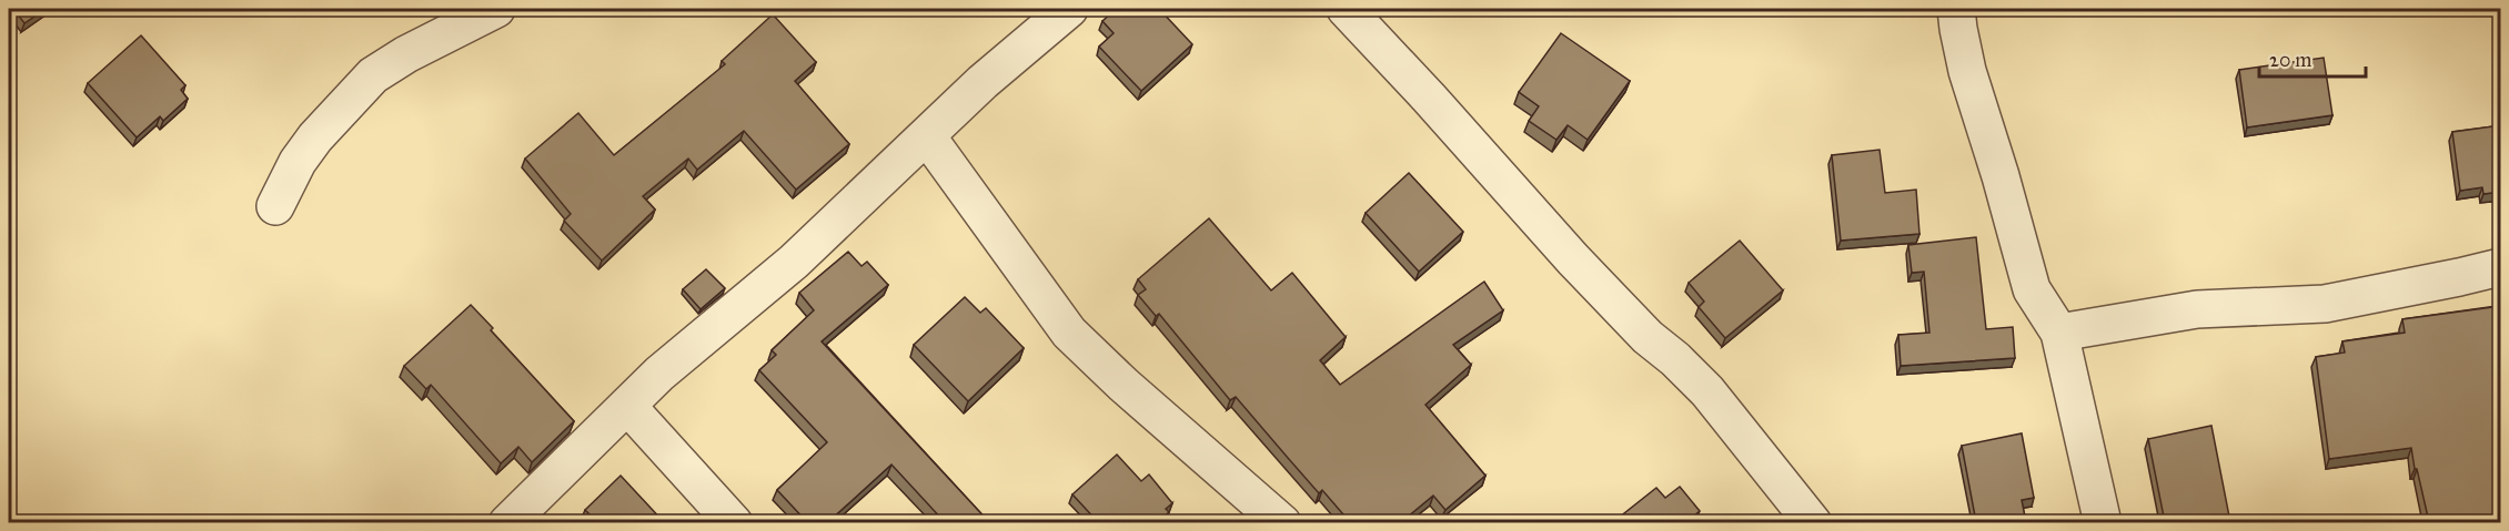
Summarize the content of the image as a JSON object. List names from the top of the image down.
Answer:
{
  "scale_bar": "20 m"
}
